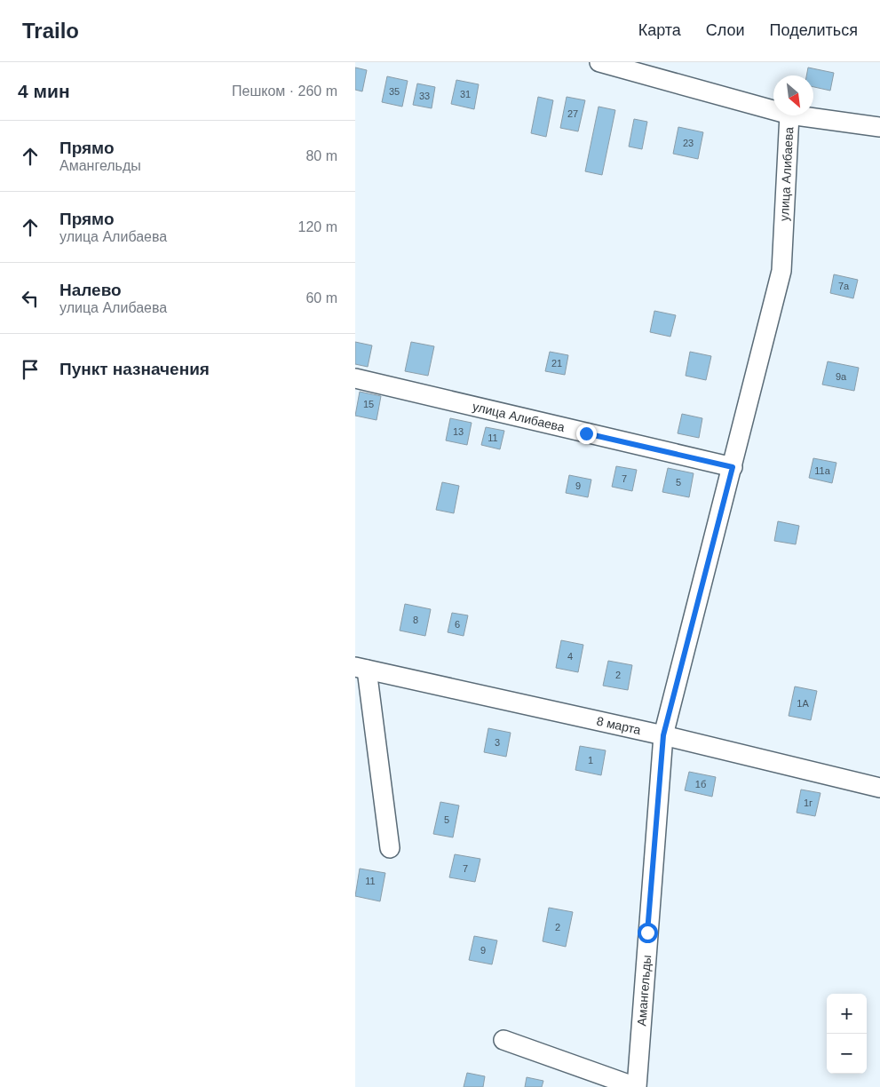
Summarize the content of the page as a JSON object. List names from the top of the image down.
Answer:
{
  "streets": {
    "street": ["улица Алибаева", "8 марта", "Амангельды"]
  },
  "crossings": [
    ["улица Алибаева", "8 марта"],
    ["улица Алибаева", "Амангельды"],
    ["8 марта", "Амангельды"]
  ],
  "house_numbers": [
    "35",
    "31",
    "33",
    "27",
    "23",
    "7а",
    "21",
    "9а",
    "15",
    "13",
    "11",
    "11а",
    "7",
    "5",
    "9",
    "8",
    "6",
    "4",
    "2",
    "1А",
    "3",
    "1",
    "1б",
    "1г",
    "5",
    "7",
    "11",
    "2",
    "9"
  ],
  "north": "bottom right",
  "page": {
    "header": "Trailo",
    "nav": ["Карта", "Слои", "Поделиться"],
    "heading": ["4 мин", "Пешком · 260 m"],
    "list": [
      ["Прямо", "Амангельды", "80 m"],
      ["Прямо", "улица Алибаева", "120 m"],
      ["Налево", "улица Алибаева", "60 m"],
      "Пункт назначения"
    ],
    "map_buttons": ["+", "−"]
  }
}
